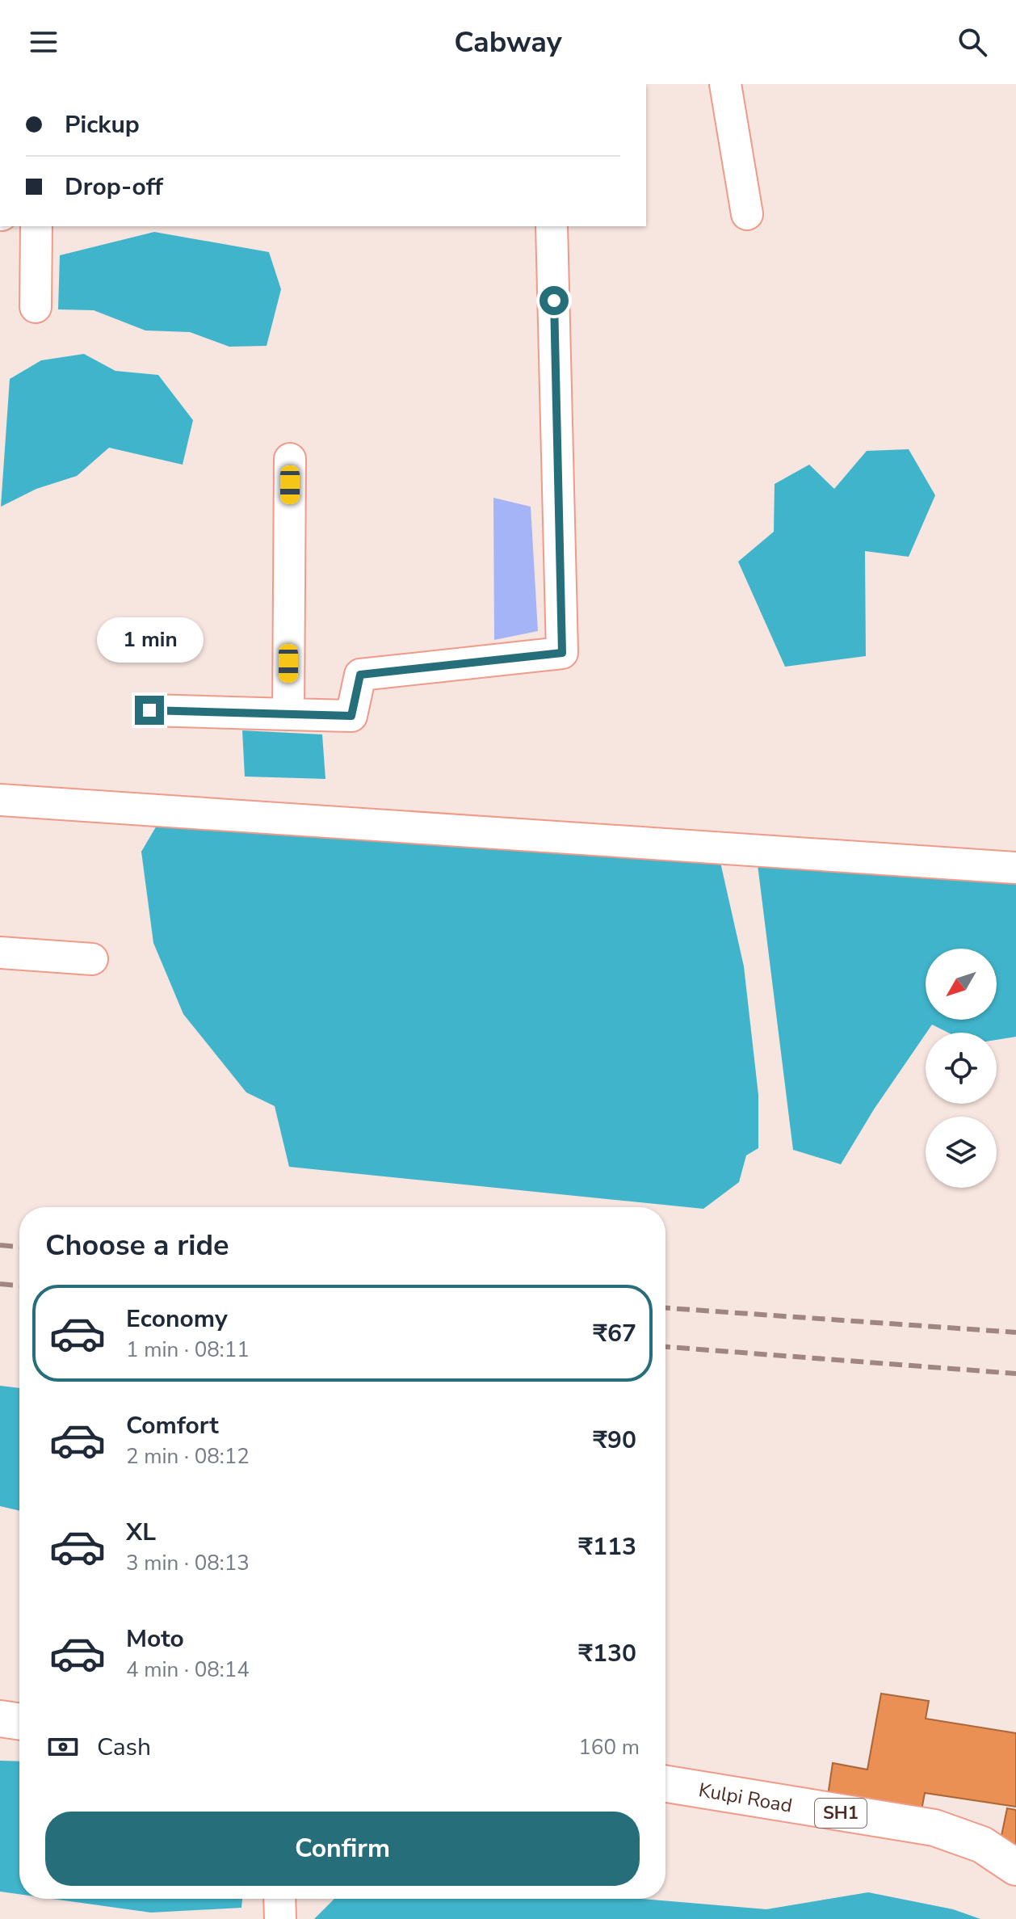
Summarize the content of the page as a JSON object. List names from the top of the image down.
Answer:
{
  "streets": {
    "main road": ["Kulpi Road", "SH1"]
  },
  "north": "bottom left",
  "page": {
    "header": "Cabway",
    "banner": ["Pickup", "Drop-off"],
    "bubble": "1 min",
    "heading": "Choose a ride",
    "list": [
      {
        "name": "Economy",
        "note": "1 min · 08:11",
        "value": "₹67"
      },
      {
        "name": "Comfort",
        "note": "2 min · 08:12",
        "value": "₹90"
      },
      {
        "name": "XL",
        "note": "3 min · 08:13",
        "value": "₹113"
      },
      {
        "name": "Moto",
        "note": "4 min · 08:14",
        "value": "₹130"
      }
    ],
    "pay": ["Cash", "160 m"],
    "buttons": "Confirm"
  }
}
